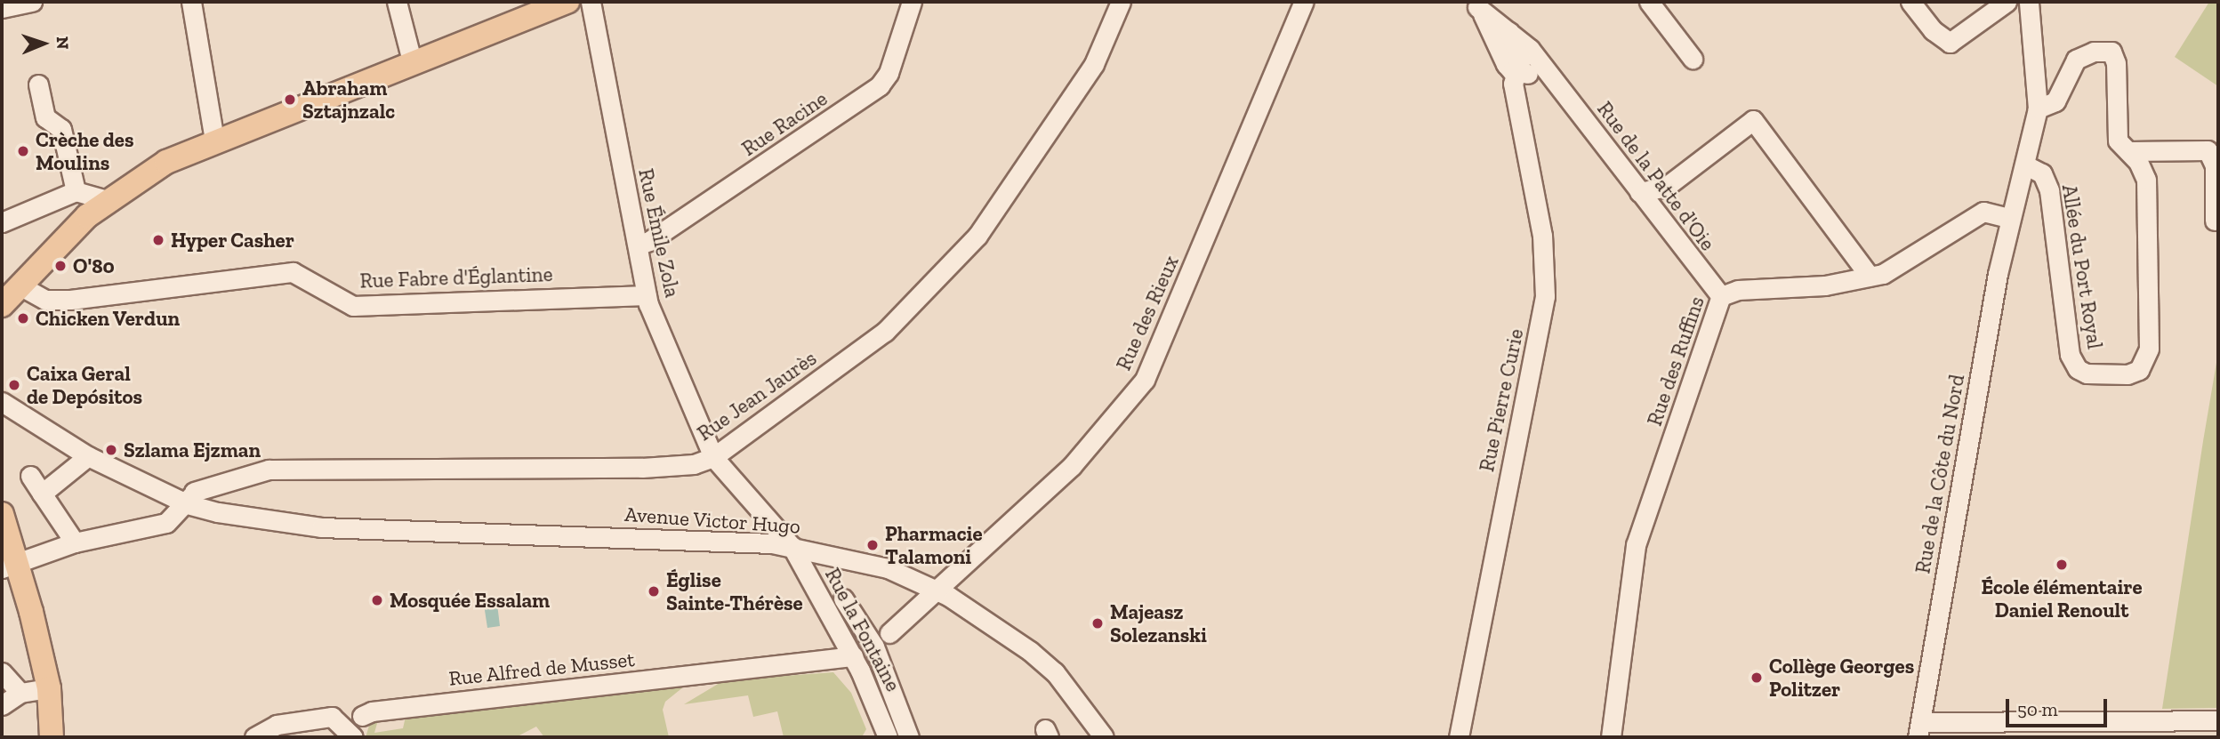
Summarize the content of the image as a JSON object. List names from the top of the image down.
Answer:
{
  "streets": {
    "street": [
      "Rue Racine",
      "Rue de la Patte d'Oie",
      "Rue Émile Zola",
      "Allée du Port Royal",
      "Rue Fabre d'Églantine",
      "Rue des Rieux",
      "Rue des Ruffins",
      "Rue Jean Jaurès",
      "Rue Pierre Curie",
      "Rue de la Côte du Nord",
      "Avenue Victor Hugo",
      "Rue la Fontaine",
      "Rue Alfred de Musset"
    ]
  },
  "crossings": [
    ["Rue Racine", "Rue Émile Zola"],
    ["Rue de la Patte d'Oie", "Rue des Ruffins"],
    ["Rue de la Patte d'Oie", "Rue Pierre Curie"],
    ["Rue Émile Zola", "Rue Fabre d'Églantine"],
    ["Rue Émile Zola", "Rue Jean Jaurès"],
    ["Rue Émile Zola", "Avenue Victor Hugo"],
    ["Rue Émile Zola", "Rue la Fontaine"],
    ["Rue des Rieux", "Avenue Victor Hugo"],
    ["Rue des Ruffins", "Rue de la Côte du Nord"],
    ["Rue Jean Jaurès", "Avenue Victor Hugo"],
    ["Avenue Victor Hugo", "Rue la Fontaine"],
    ["Rue la Fontaine", "Rue Alfred de Musset"]
  ],
  "places": [
    "Abraham Sztajnzalc",
    "Crèche des Moulins",
    "Hyper Casher",
    "O'80",
    "Chicken Verdun",
    "Caixa Geral de Depósitos",
    "Szlama Ejzman",
    "Pharmacie Talamoni",
    "École élémentaire Daniel Renoult",
    "Église Sainte-Thérèse",
    "Mosquée Essalam",
    "Majeasz Solezanski",
    "Collège Georges Politzer"
  ],
  "scale_bar": "50 m",
  "north": "right"
}
